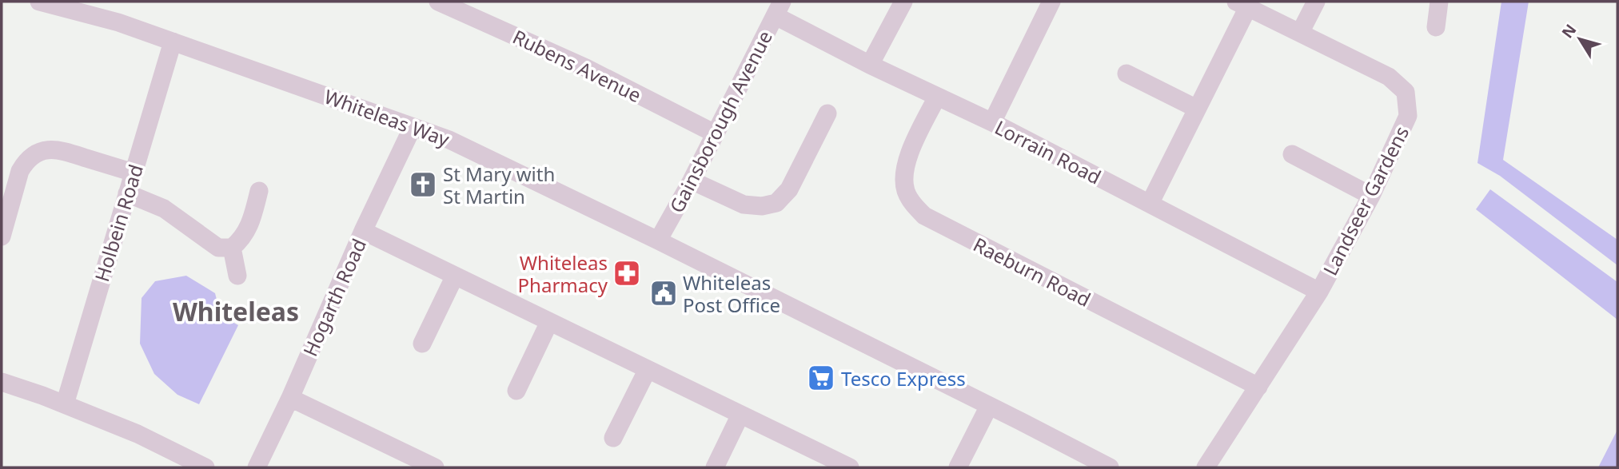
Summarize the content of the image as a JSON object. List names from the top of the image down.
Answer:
{
  "streets": {
    "street": [
      "Rubens Avenue",
      "Whiteleas Way",
      "Gainsborough Avenue",
      "Lorrain Road",
      "Landseer Gardens",
      "Holbein Road",
      "Raeburn Road",
      "Hogarth Road"
    ]
  },
  "crossings": [
    ["Rubens Avenue", "Gainsborough Avenue"],
    ["Whiteleas Way", "Gainsborough Avenue"],
    ["Whiteleas Way", "Holbein Road"],
    ["Whiteleas Way", "Hogarth Road"],
    ["Gainsborough Avenue", "Lorrain Road"],
    ["Lorrain Road", "Landseer Gardens"],
    ["Lorrain Road", "Raeburn Road"],
    ["Landseer Gardens", "Raeburn Road"]
  ],
  "districts": ["Whiteleas"],
  "places": {
    "church": ["St Mary with St Martin"],
    "pharmacy": ["Whiteleas Pharmacy"],
    "public building": ["Whiteleas Post Office"],
    "supermarket": ["Tesco Express"]
  },
  "north": "top left"
}
